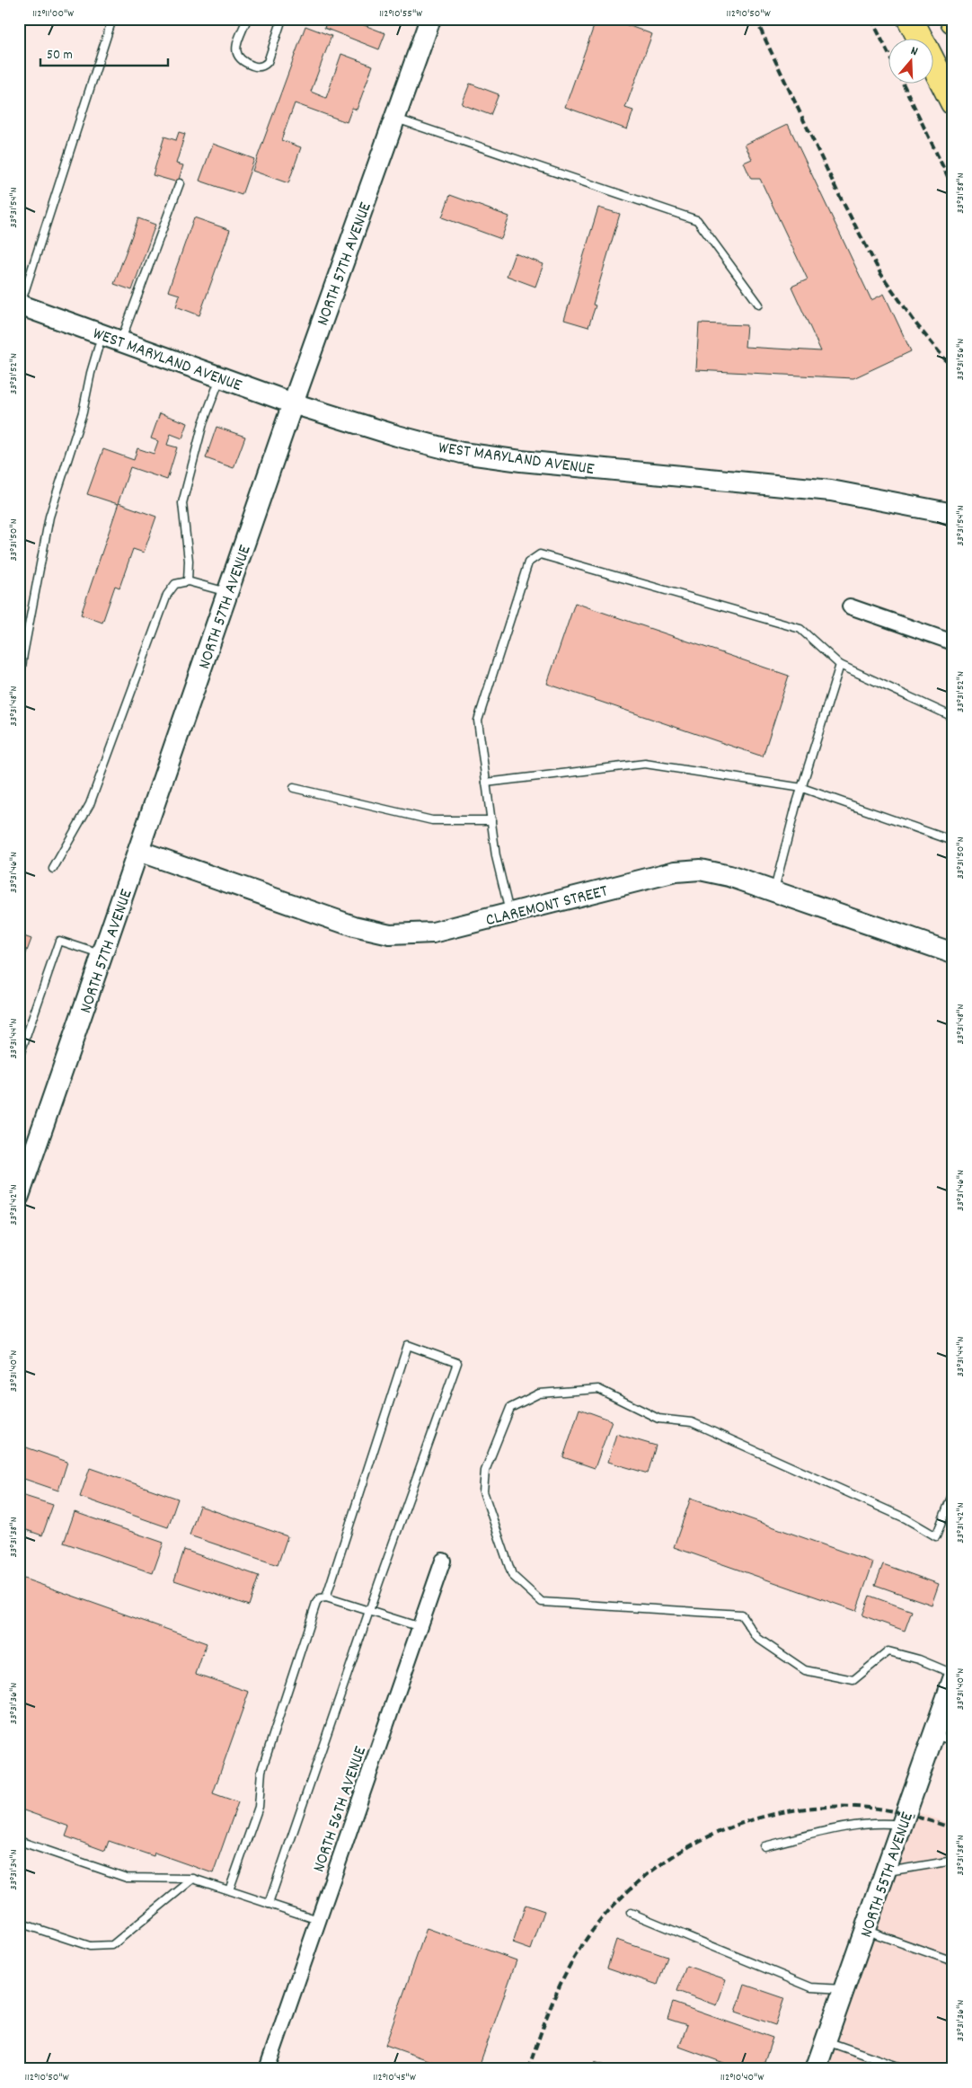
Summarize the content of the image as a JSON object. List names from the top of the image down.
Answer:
{
  "streets": {
    "street": [
      "NORTH 57TH AVENUE",
      "WEST MARYLAND AVENUE",
      "CLAREMONT STREET",
      "NORTH 56TH AVENUE",
      "NORTH 55TH AVENUE"
    ]
  },
  "crossings": [
    ["NORTH 57TH AVENUE", "WEST MARYLAND AVENUE"],
    ["NORTH 57TH AVENUE", "CLAREMONT STREET"]
  ],
  "scale_bar": "50 m",
  "north": "top",
  "coordinates": [
    "112°11'00\"W",
    "112°10'55\"W",
    "112°10'50\"W",
    "33°31'58\"N",
    "33°31'54\"N",
    "33°31'56\"N",
    "33°31'52\"N",
    "33°31'50\"N",
    "33°31'48\"N",
    "33°31'46\"N",
    "33°31'44\"N",
    "33°31'42\"N",
    "33°31'40\"N",
    "33°31'38\"N",
    "33°31'36\"N",
    "33°31'34\"N",
    "112°10'45\"W",
    "112°10'40\"W"
  ]
}
